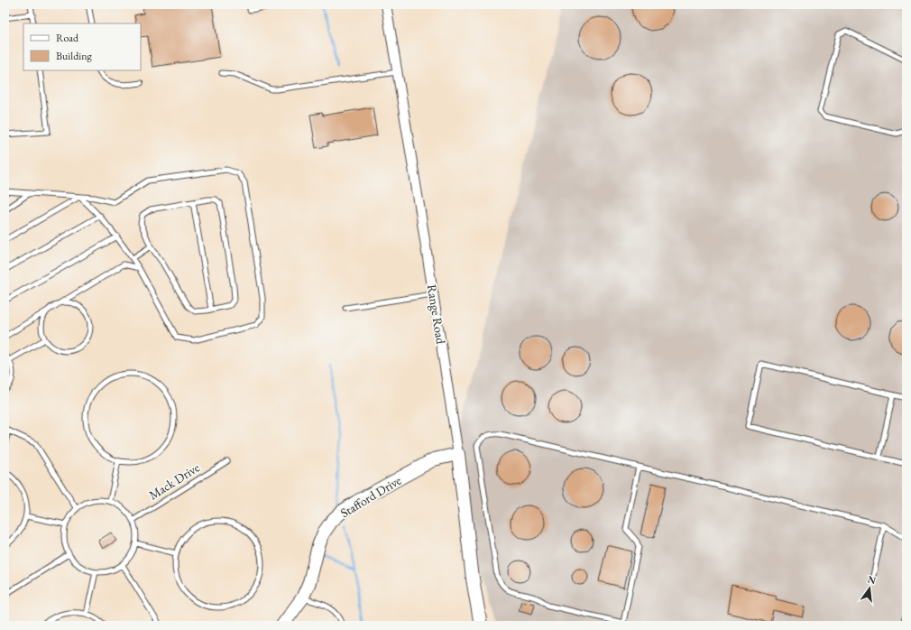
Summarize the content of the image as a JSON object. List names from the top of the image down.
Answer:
{
  "streets": {
    "street": ["Range Road", "Stafford Drive"],
    "lane": ["Mack Drive"]
  },
  "crossings": [
    ["Range Road", "Stafford Drive"]
  ],
  "legend": ["Road", "Building"],
  "north": "top"
}
